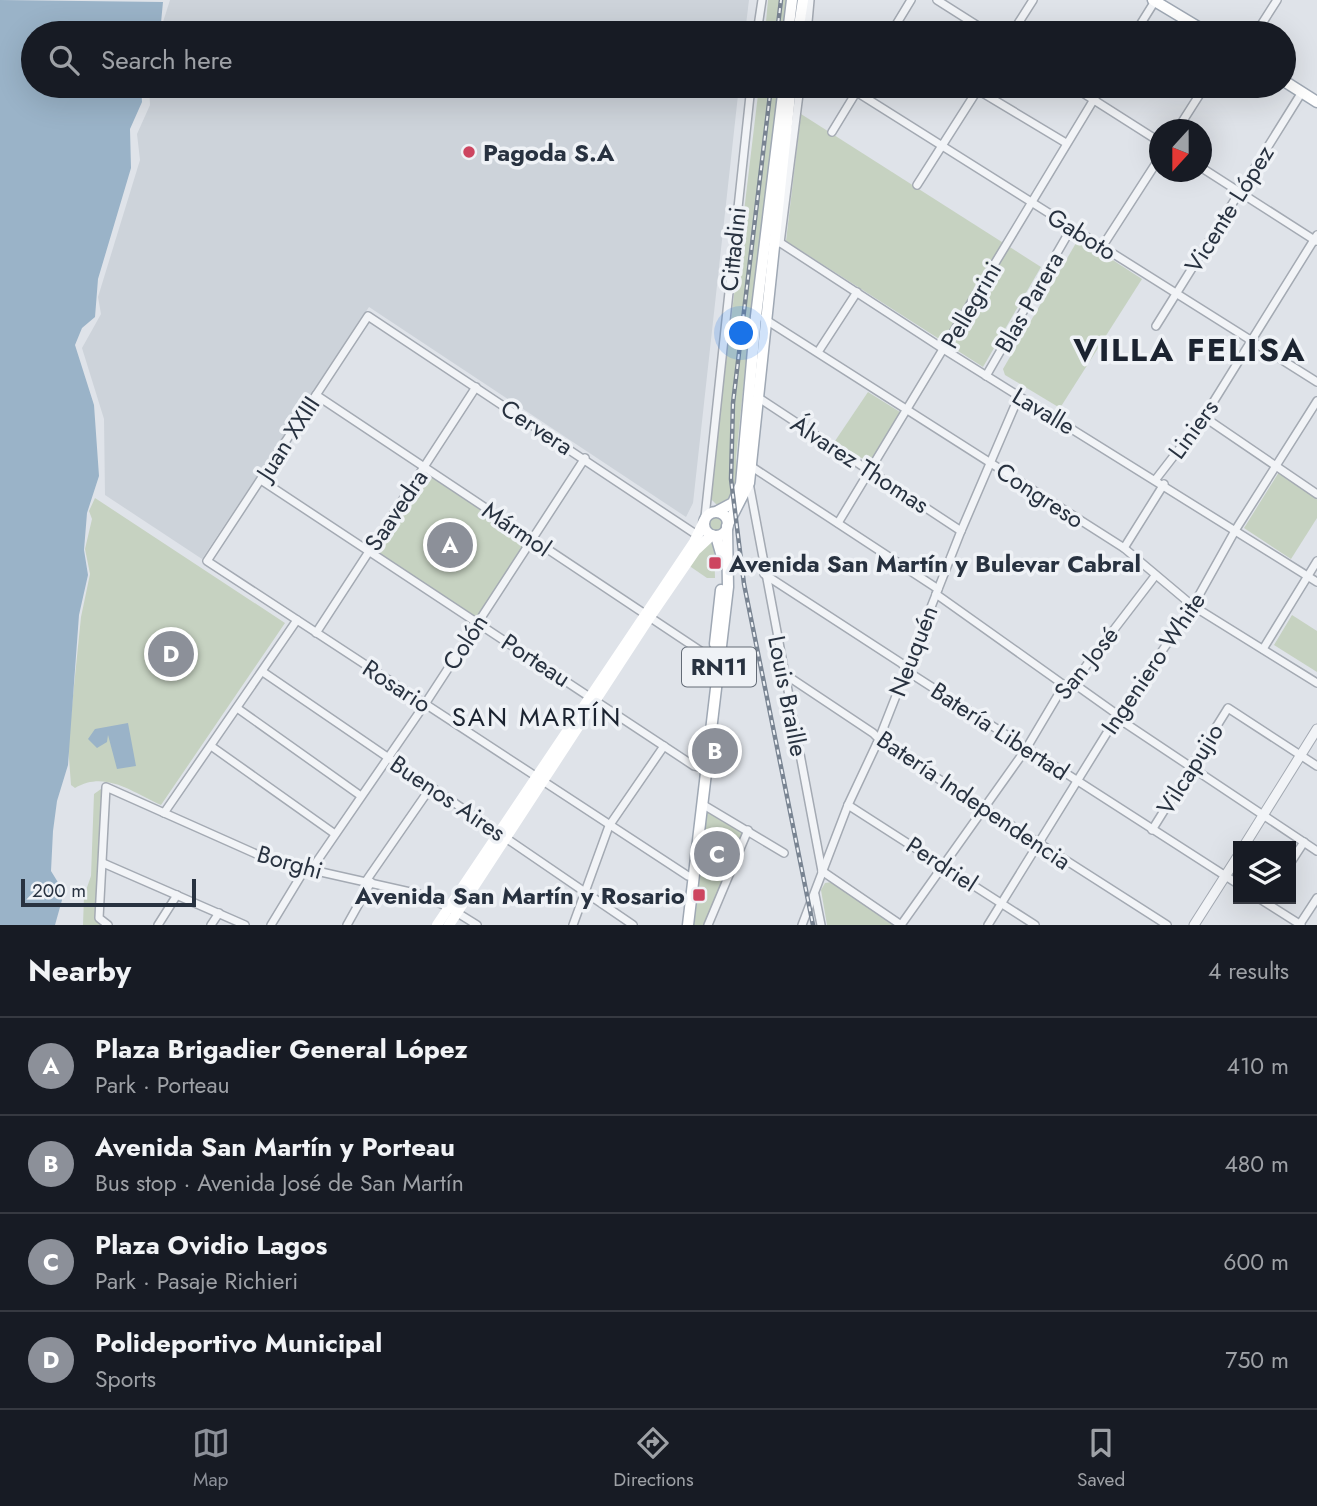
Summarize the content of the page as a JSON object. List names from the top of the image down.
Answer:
{
  "streets": {
    "main road": ["RN11"],
    "street": [
      "Vicente López",
      "Gaboto",
      "Cittadini",
      "Blas Parera",
      "Pellegrini",
      "Lavalle",
      "Cervera",
      "Liniers",
      "Juan XXIII",
      "Álvarez Thomas",
      "Congreso",
      "Saavedra",
      "Mármol",
      "Colón",
      "Neuquén",
      "Porteau",
      "San José",
      "Ingeniero White",
      "Rosario",
      "Louis Braille",
      "Batería Libertad",
      "Vilcapujio",
      "Buenos Aires",
      "Batería Independencia",
      "Borghi",
      "Perdriel"
    ]
  },
  "crossings": [
    ["Vicente López", "Gaboto"],
    ["Gaboto", "Blas Parera"],
    ["Gaboto", "Pellegrini"],
    ["Gaboto", "Liniers"],
    ["Cittadini", "RN11"],
    ["Blas Parera", "Lavalle"],
    ["Pellegrini", "Lavalle"],
    ["Pellegrini", "Álvarez Thomas"],
    ["Pellegrini", "Congreso"],
    ["Lavalle", "Liniers"],
    ["Lavalle", "Neuquén"],
    ["Lavalle", "Ingeniero White"],
    ["Cervera", "Juan XXIII"],
    ["Cervera", "Saavedra"],
    ["Cervera", "Colón"],
    ["Cervera", "RN11"],
    ["Liniers", "Congreso"],
    ["Juan XXIII", "Mármol"],
    ["Juan XXIII", "Porteau"],
    ["Juan XXIII", "Rosario"],
    ["Álvarez Thomas", "Neuquén"],
    ["Congreso", "Neuquén"],
    ["Congreso", "San José"],
    ["Congreso", "Ingeniero White"],
    ["Saavedra", "Mármol"],
    ["Saavedra", "Porteau"],
    ["Saavedra", "Rosario"],
    ["Mármol", "Colón"],
    ["Mármol", "RN11"],
    ["Colón", "Porteau"],
    ["Colón", "Rosario"],
    ["Colón", "Buenos Aires"],
    ["Colón", "Borghi"],
    ["Neuquén", "Louis Braille"],
    ["Neuquén", "Batería Libertad"],
    ["Neuquén", "Batería Independencia"],
    ["Neuquén", "Perdriel"],
    ["Porteau", "RN11"],
    ["San José", "Batería Libertad"],
    ["San José", "Batería Independencia"],
    ["San José", "Perdriel"],
    ["Ingeniero White", "Batería Libertad"],
    ["Ingeniero White", "Batería Independencia"],
    ["Ingeniero White", "Perdriel"],
    ["RN11", "Rosario"],
    ["Louis Braille", "Batería Libertad"],
    ["Louis Braille", "Batería Independencia"],
    ["Batería Libertad", "Vilcapujio"]
  ],
  "districts": ["VILLA FELISA", "SAN MARTÍN"],
  "places": {
    "other": ["Pagoda S.A"],
    "transit": ["Avenida San Martín y Bulevar Cabral", "Avenida San Martín y Rosario"]
  },
  "scale_bar": "200 m",
  "north": "bottom",
  "page": {
    "search": "Search here",
    "pins": [
      "A",
      "D",
      "B",
      "C"
    ],
    "scale": "200 m",
    "heading": ["Nearby", "4 results"],
    "list": [
      {
        "mark": "A",
        "name": "Plaza Brigadier General López",
        "note": "Park · Porteau",
        "value": "410 m"
      },
      {
        "mark": "B",
        "name": "Avenida San Martín y Porteau",
        "note": "Bus stop · Avenida José de San Martín",
        "value": "480 m"
      },
      {
        "mark": "C",
        "name": "Plaza Ovidio Lagos",
        "note": "Park · Pasaje Richieri",
        "value": "600 m"
      },
      {
        "mark": "D",
        "name": "Polideportivo Municipal",
        "note": "Sports",
        "value": "750 m"
      }
    ],
    "nav": ["Map", "Directions", "Saved"]
  }
}
